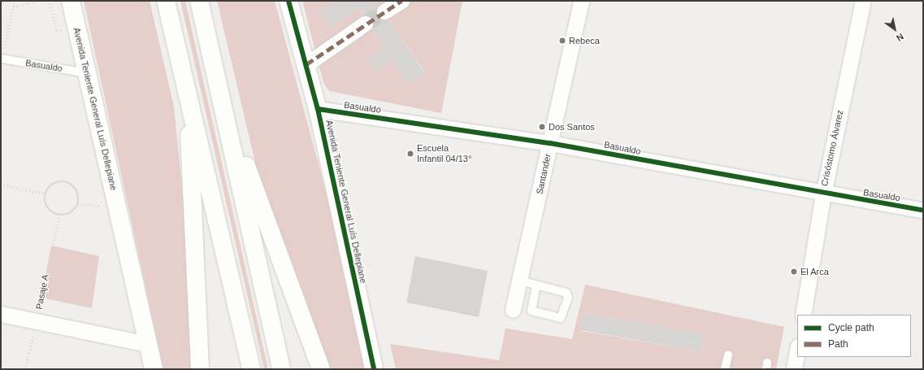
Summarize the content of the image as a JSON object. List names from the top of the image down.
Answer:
{
  "streets": {
    "main road": ["Avenida Teniente General Luís Dellepiane"],
    "street": ["Basualdo", "Crisóstomo Álvarez", "Santander"],
    "path": ["Pasaje A"]
  },
  "crossings": [
    ["Basualdo", "Avenida Teniente General Luís Dellepiane"],
    ["Basualdo", "Crisóstomo Álvarez"],
    ["Basualdo", "Santander"]
  ],
  "places": [
    "Rebeca",
    "Dos Santos",
    "Escuela Infantil 04/13°",
    "El Arca"
  ],
  "legend": ["Cycle path", "Path"],
  "north": "bottom right"
}
